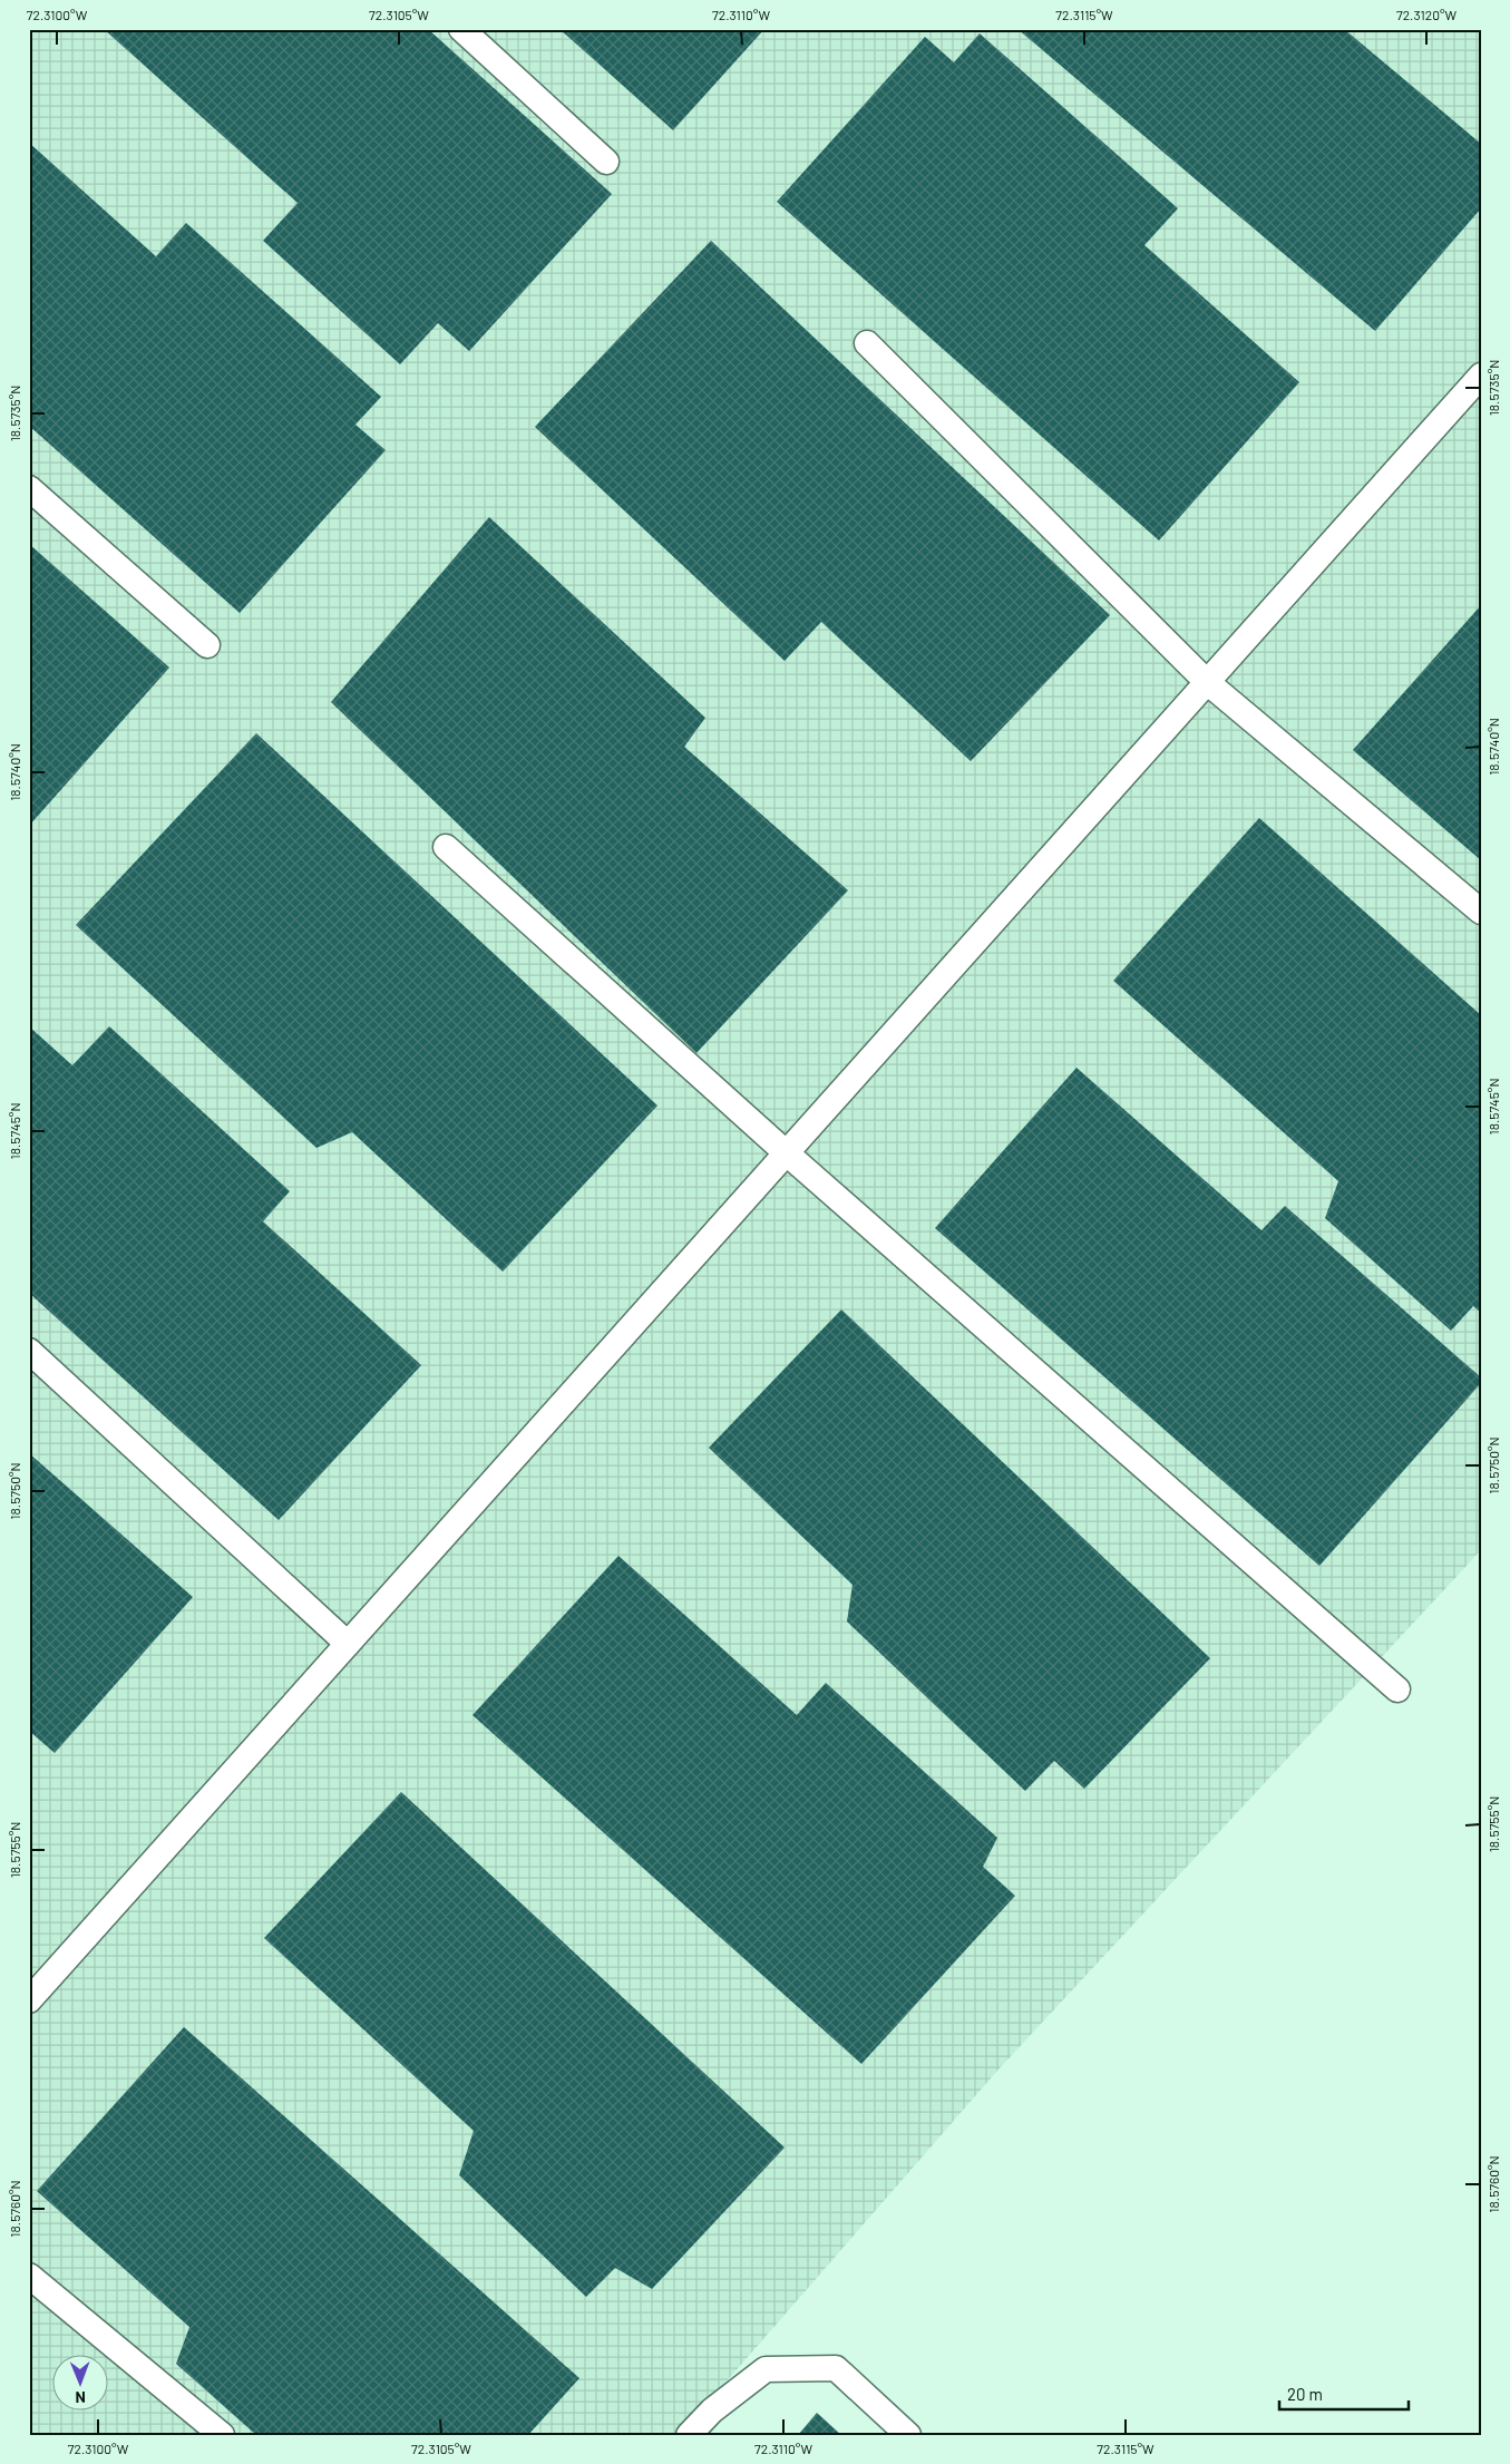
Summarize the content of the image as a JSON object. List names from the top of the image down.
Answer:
{
  "scale_bar": "20 m",
  "north": "bottom",
  "coordinates": [
    "72.3100°W",
    "72.3105°W",
    "72.3110°W",
    "72.3115°W",
    "72.3120°W",
    "18.5735°N",
    "18.5740°N",
    "18.5745°N",
    "18.5750°N",
    "18.5755°N",
    "18.5760°N"
  ]
}
